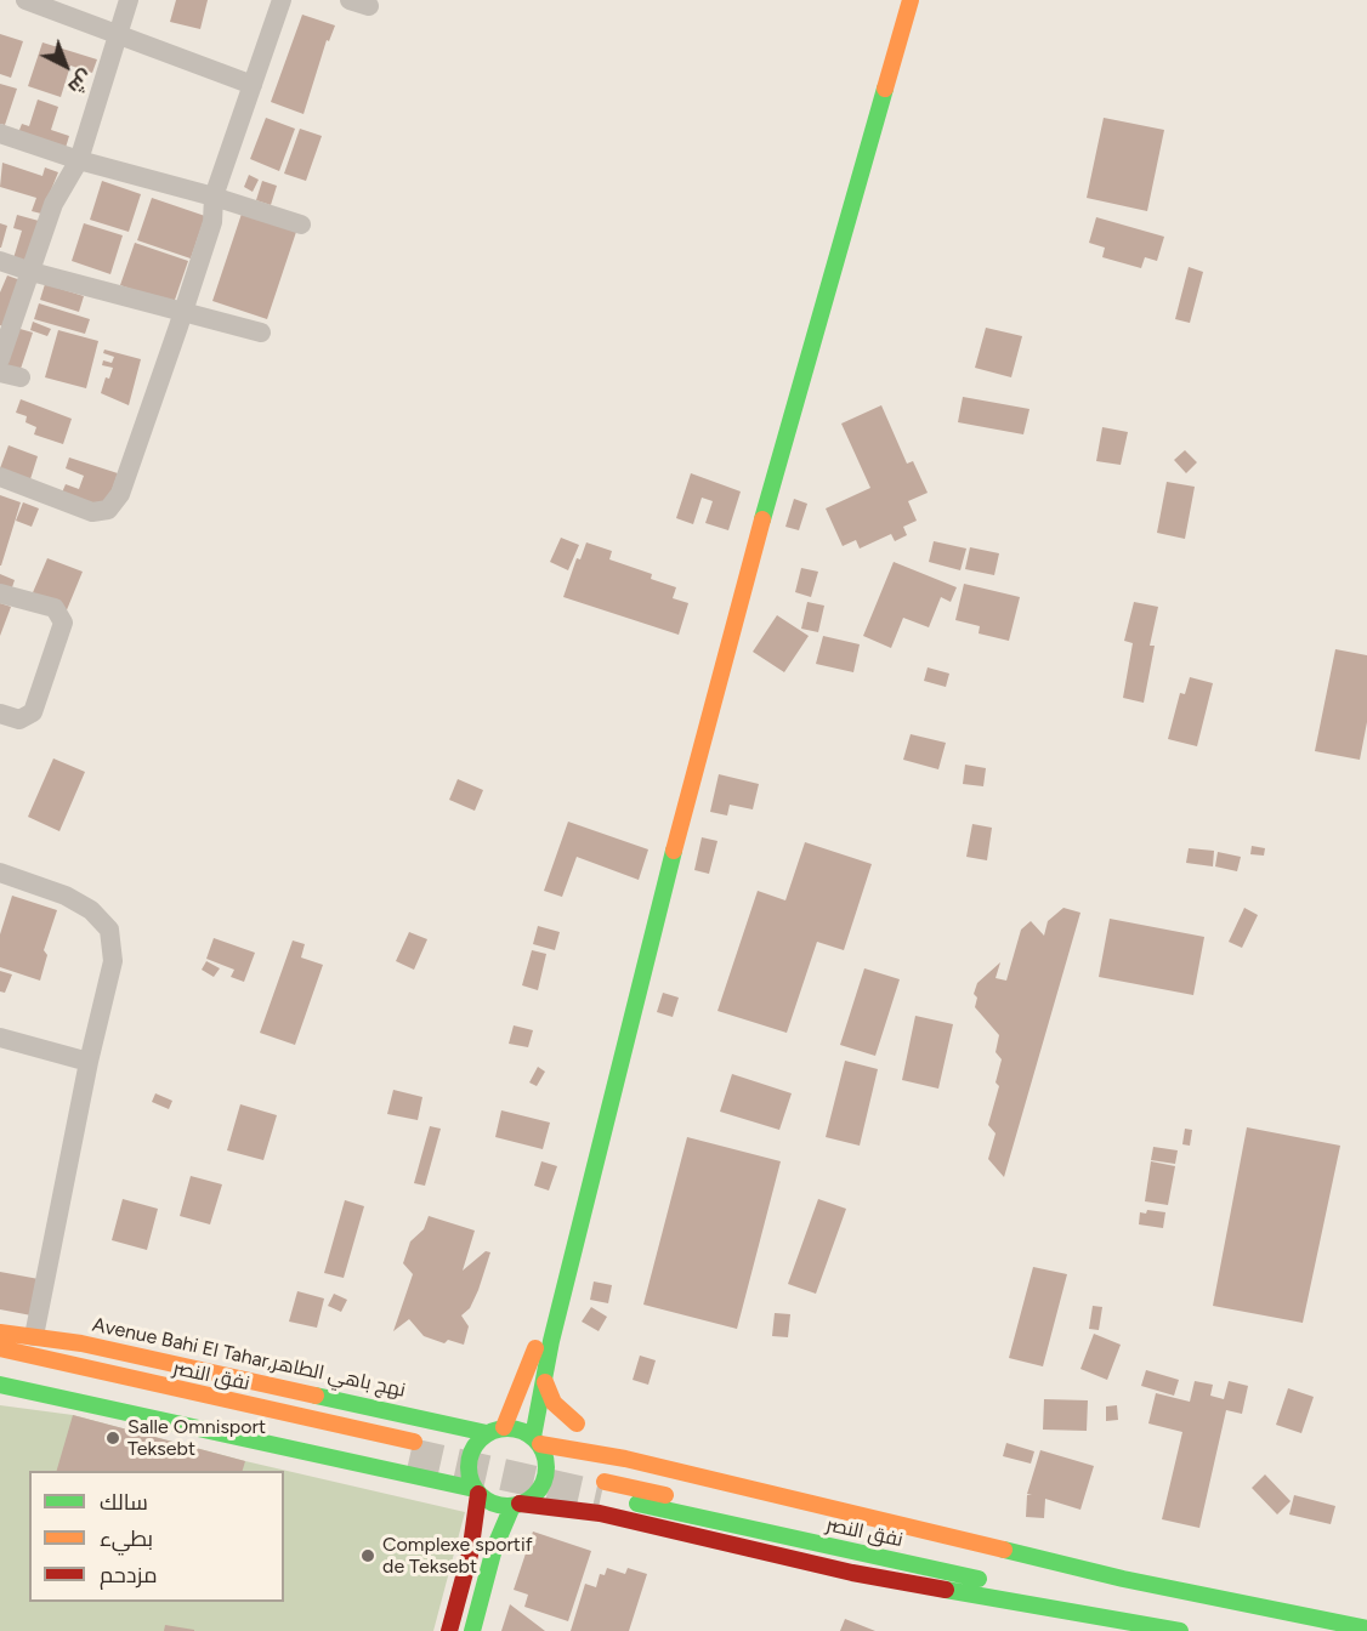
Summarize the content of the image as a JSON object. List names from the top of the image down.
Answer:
{
  "streets": {
    "main road": ["Avenue Bahi El Tahar,نهج باهي الطاهر", "نفق النصر"]
  },
  "places": ["Salle Omnisport Teksebt", "Complexe sportif de Teksebt"],
  "legend": ["سالك", "بطيء", "مزدحم"],
  "north": "bottom right"
}
